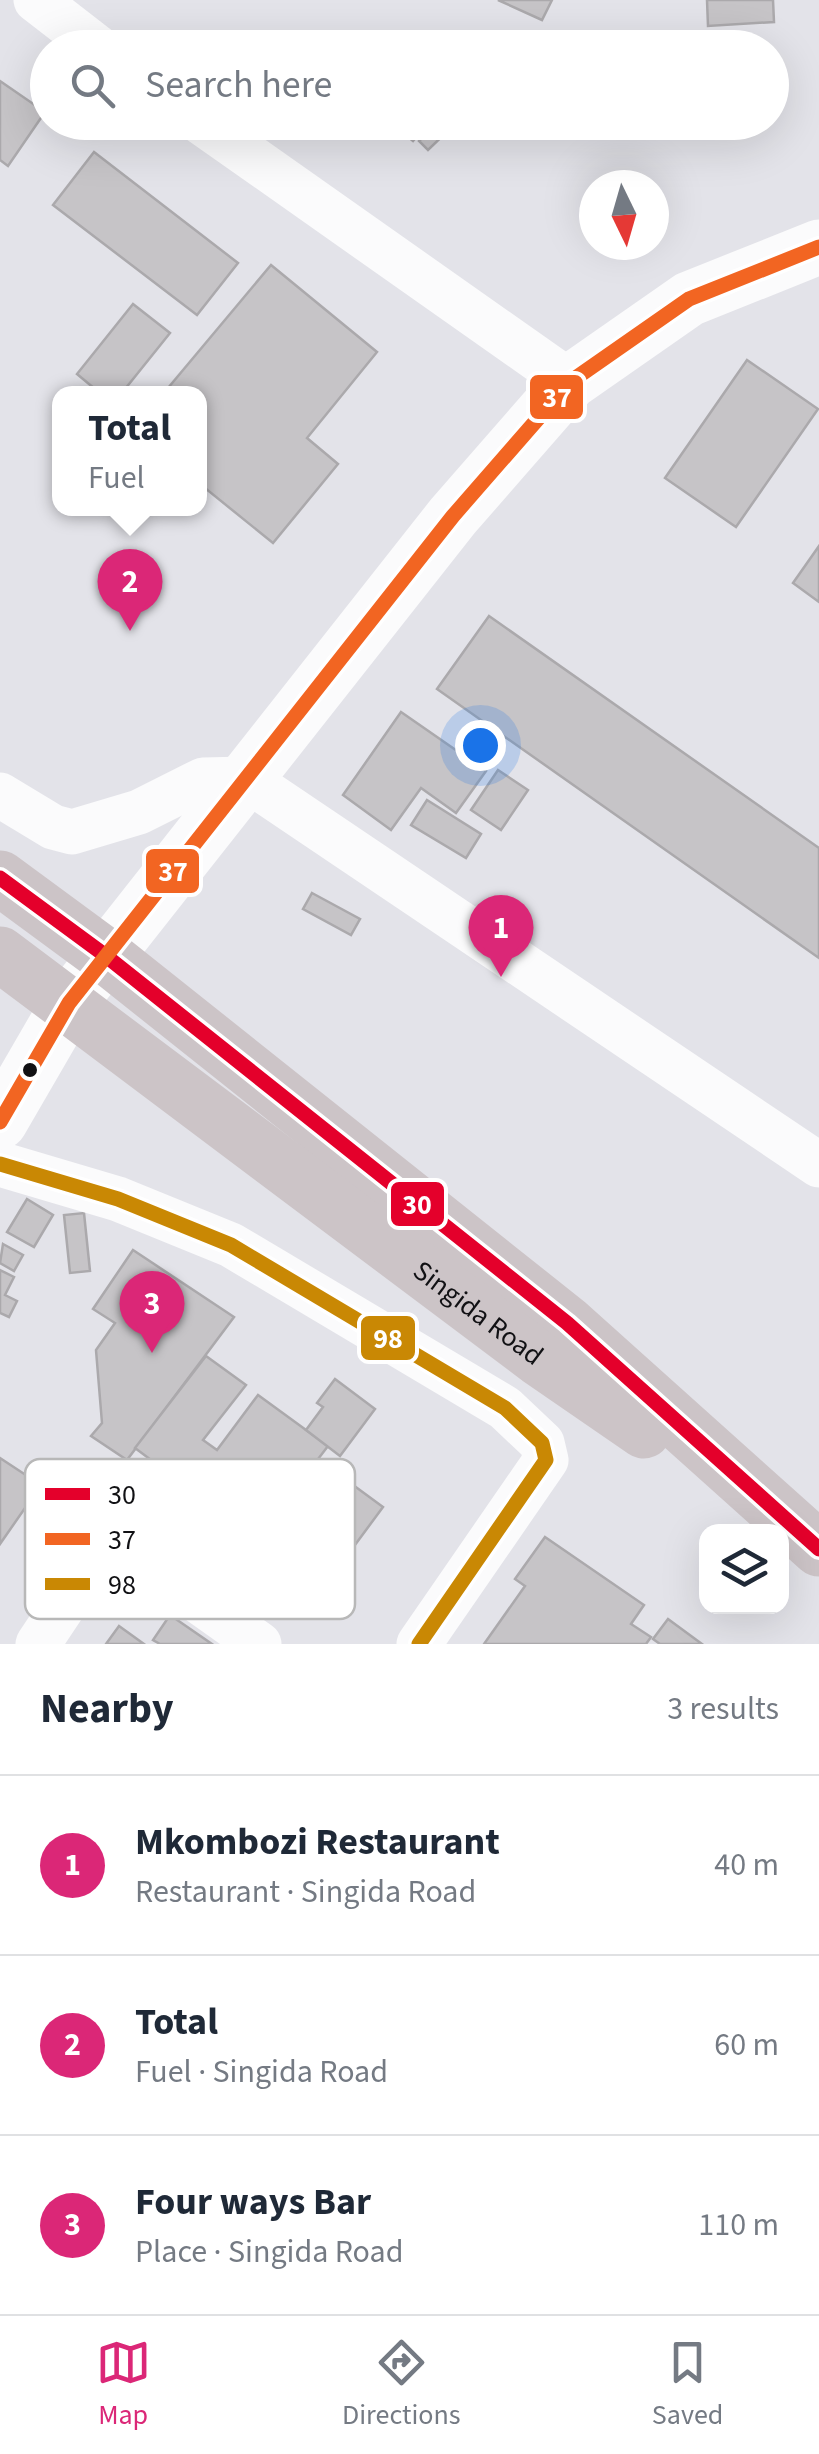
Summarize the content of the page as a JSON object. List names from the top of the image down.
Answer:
{
  "streets": {
    "highway": ["Singida Road"]
  },
  "lines": ["transit line 37", "transit line 30", "transit line 98"],
  "legend": ["30", "37", "98"],
  "north": "bottom",
  "page": {
    "search": "Search here",
    "popup": ["Total", "Fuel"],
    "pins": ["2", "1", "3"],
    "heading": ["Nearby", "3 results"],
    "list": [
      {
        "mark": "1",
        "name": "Mkombozi Restaurant",
        "note": "Restaurant · Singida Road",
        "value": "40 m"
      },
      {
        "mark": "2",
        "name": "Total",
        "note": "Fuel · Singida Road",
        "value": "60 m"
      },
      {
        "mark": "3",
        "name": "Four ways Bar",
        "note": "Place · Singida Road",
        "value": "110 m"
      }
    ],
    "nav": ["Map", "Directions", "Saved"]
  }
}
